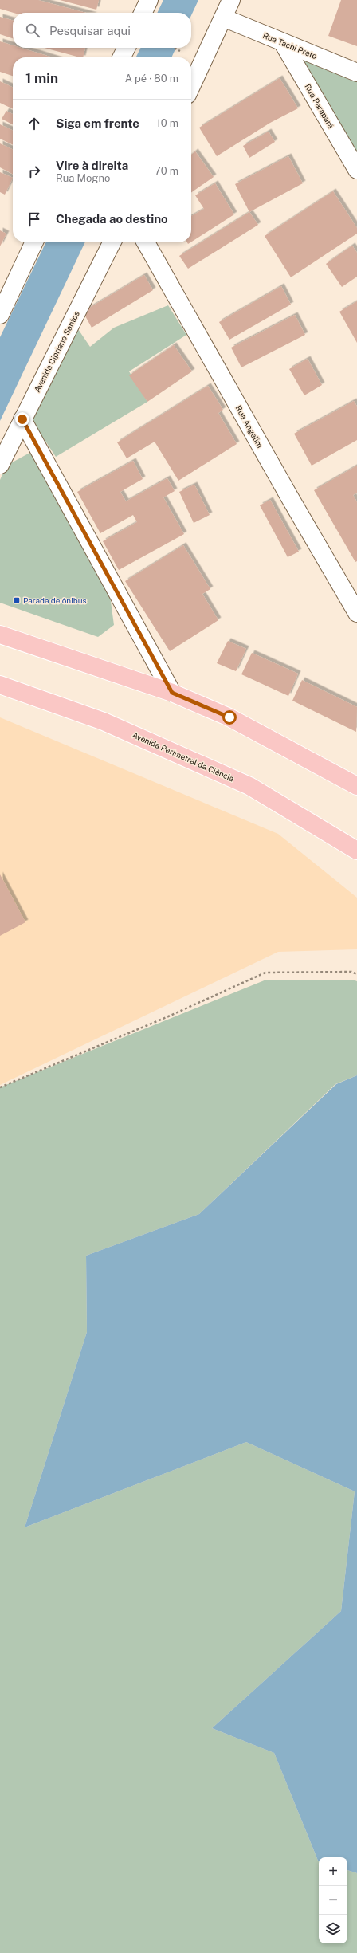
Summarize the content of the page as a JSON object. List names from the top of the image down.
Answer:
{
  "streets": {
    "main road": ["Avenida Perimetral da Ciência"],
    "street": [
      "Rua Tachi Preto",
      "Rua Parapará",
      "Avenida Cipriano Santos",
      "Rua Angelim"
    ]
  },
  "crossings": [
    ["Rua Tachi Preto", "Rua Parapará"]
  ],
  "places": {
    "transit": ["Parada de ônibus"]
  },
  "page": {
    "search": "Pesquisar aqui",
    "heading": ["1 min", "A pé · 80 m"],
    "list": [
      ["Siga em frente", "10 m"],
      ["Vire à direita", "Rua Mogno", "70 m"],
      "Chegada ao destino"
    ],
    "map_buttons": ["+", "−"]
  }
}
